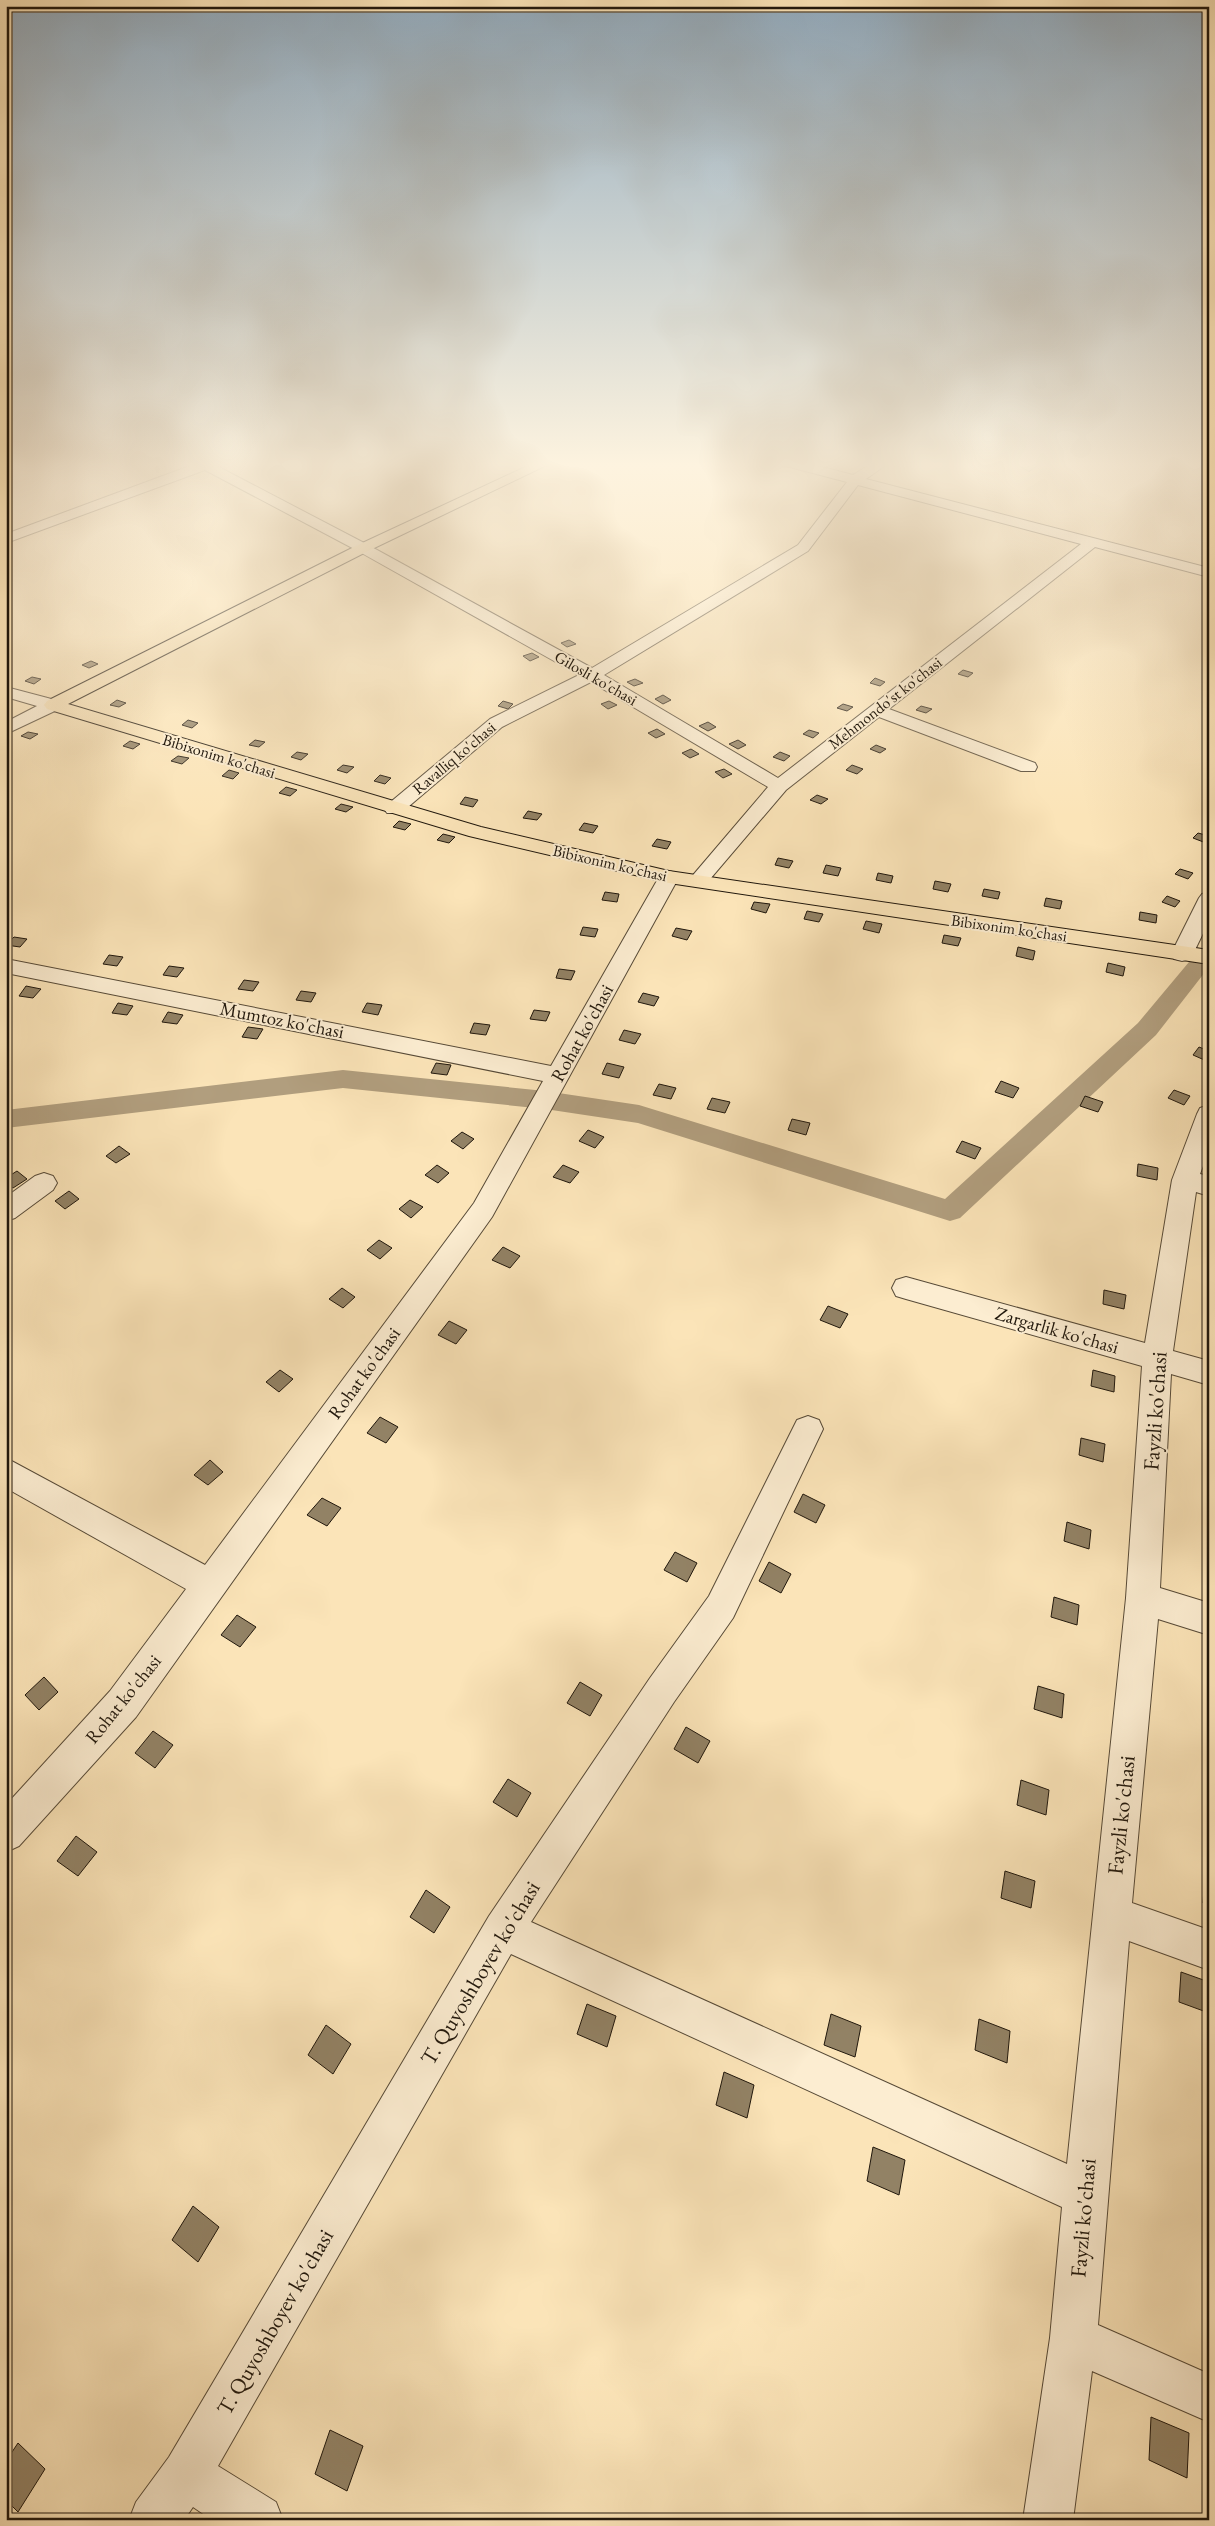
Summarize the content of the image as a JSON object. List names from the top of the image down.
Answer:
{
  "streets": {
    "main road": ["Bibixonim ko'chasi"],
    "street": [
      "Gilosli ko'chasi",
      "Mehmondo'st ko'chasi",
      "Ravalliq ko'chasi",
      "Mumtoz ko'chasi",
      "Rohat ko'chasi",
      "Zargarlik ko'chasi",
      "Fayzli ko'chasi",
      "T. Quyoshboyev ko'chasi"
    ]
  },
  "crossings": [
    ["Gilosli ko'chasi", "Mehmondo'st ko'chasi"],
    ["Gilosli ko'chasi", "Ravalliq ko'chasi"],
    ["Mehmondo'st ko'chasi", "Bibixonim ko'chasi"],
    ["Bibixonim ko'chasi", "Ravalliq ko'chasi"],
    ["Bibixonim ko'chasi", "Rohat ko'chasi"],
    ["Mumtoz ko'chasi", "Rohat ko'chasi"],
    ["Zargarlik ko'chasi", "Fayzli ko'chasi"]
  ]
}
